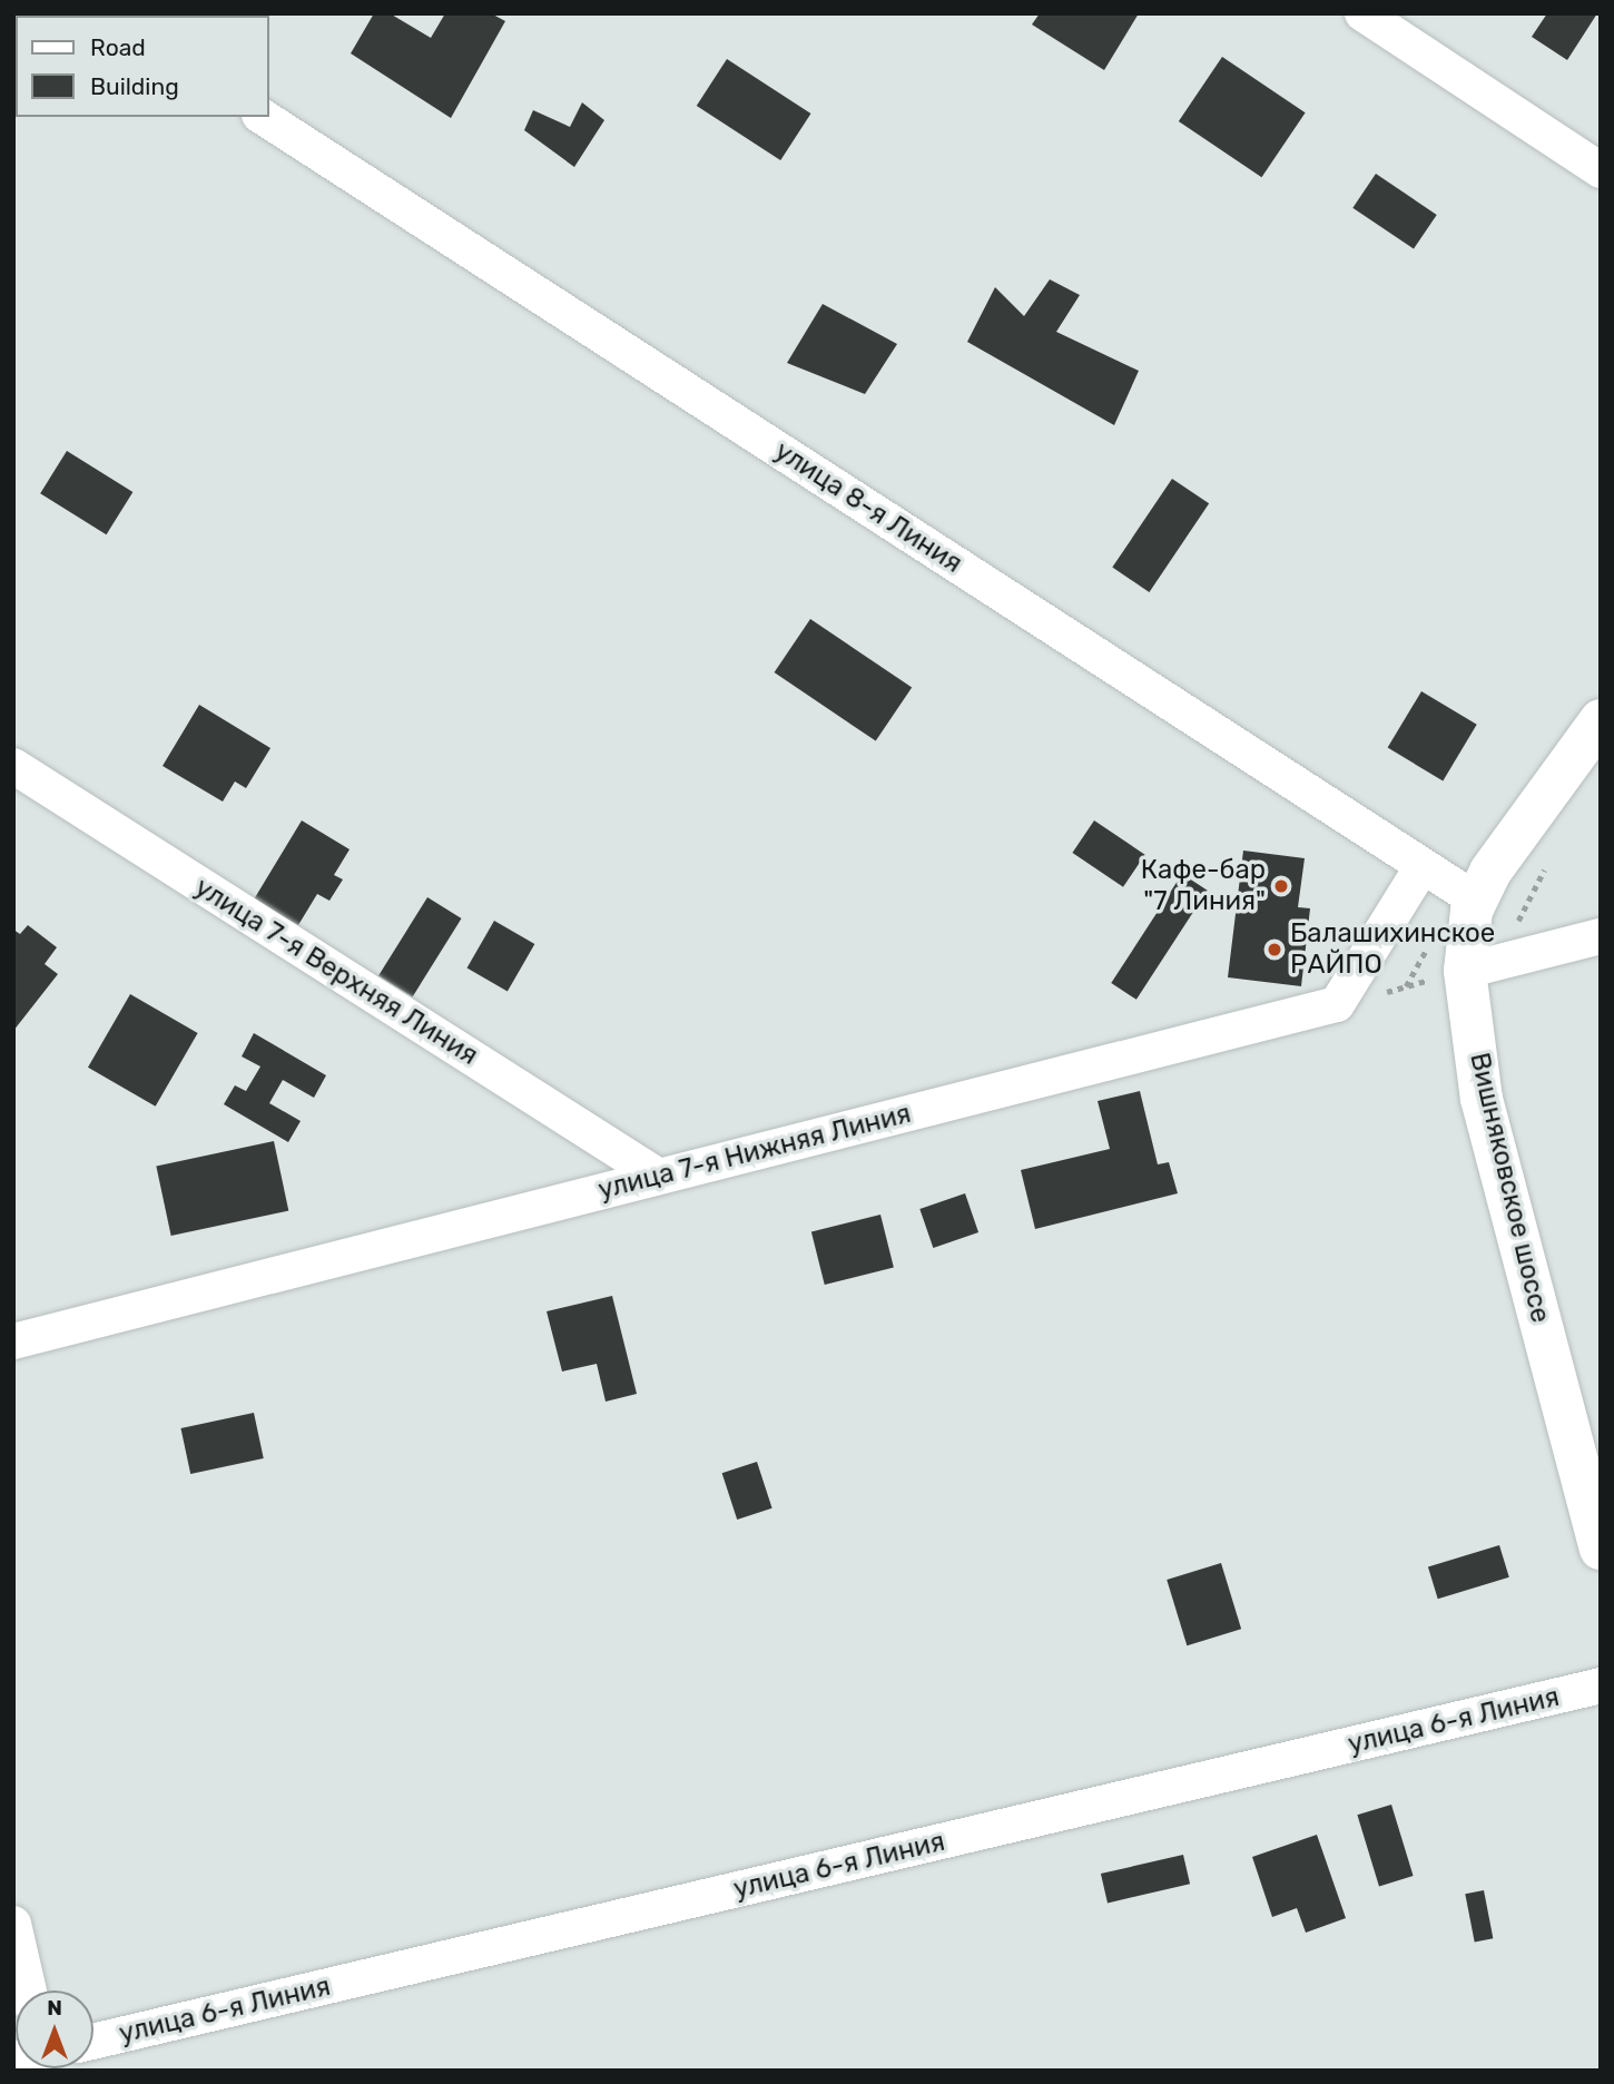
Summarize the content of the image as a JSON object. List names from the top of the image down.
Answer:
{
  "streets": {
    "street": [
      "улица 8-я Линия",
      "улица 7-я Верхняя Линия",
      "улица 7-я Нижняя Линия",
      "Вишняковское шоссе",
      "улица 6-я Линия"
    ]
  },
  "crossings": [
    ["улица 8-я Линия", "Вишняковское шоссе"],
    ["улица 7-я Верхняя Линия", "улица 7-я Нижняя Линия"]
  ],
  "places": ["Кафе-бар \"7 Линия\"", "Балашихинское РАЙПО"],
  "legend": ["Road", "Building"],
  "north": "top"
}
